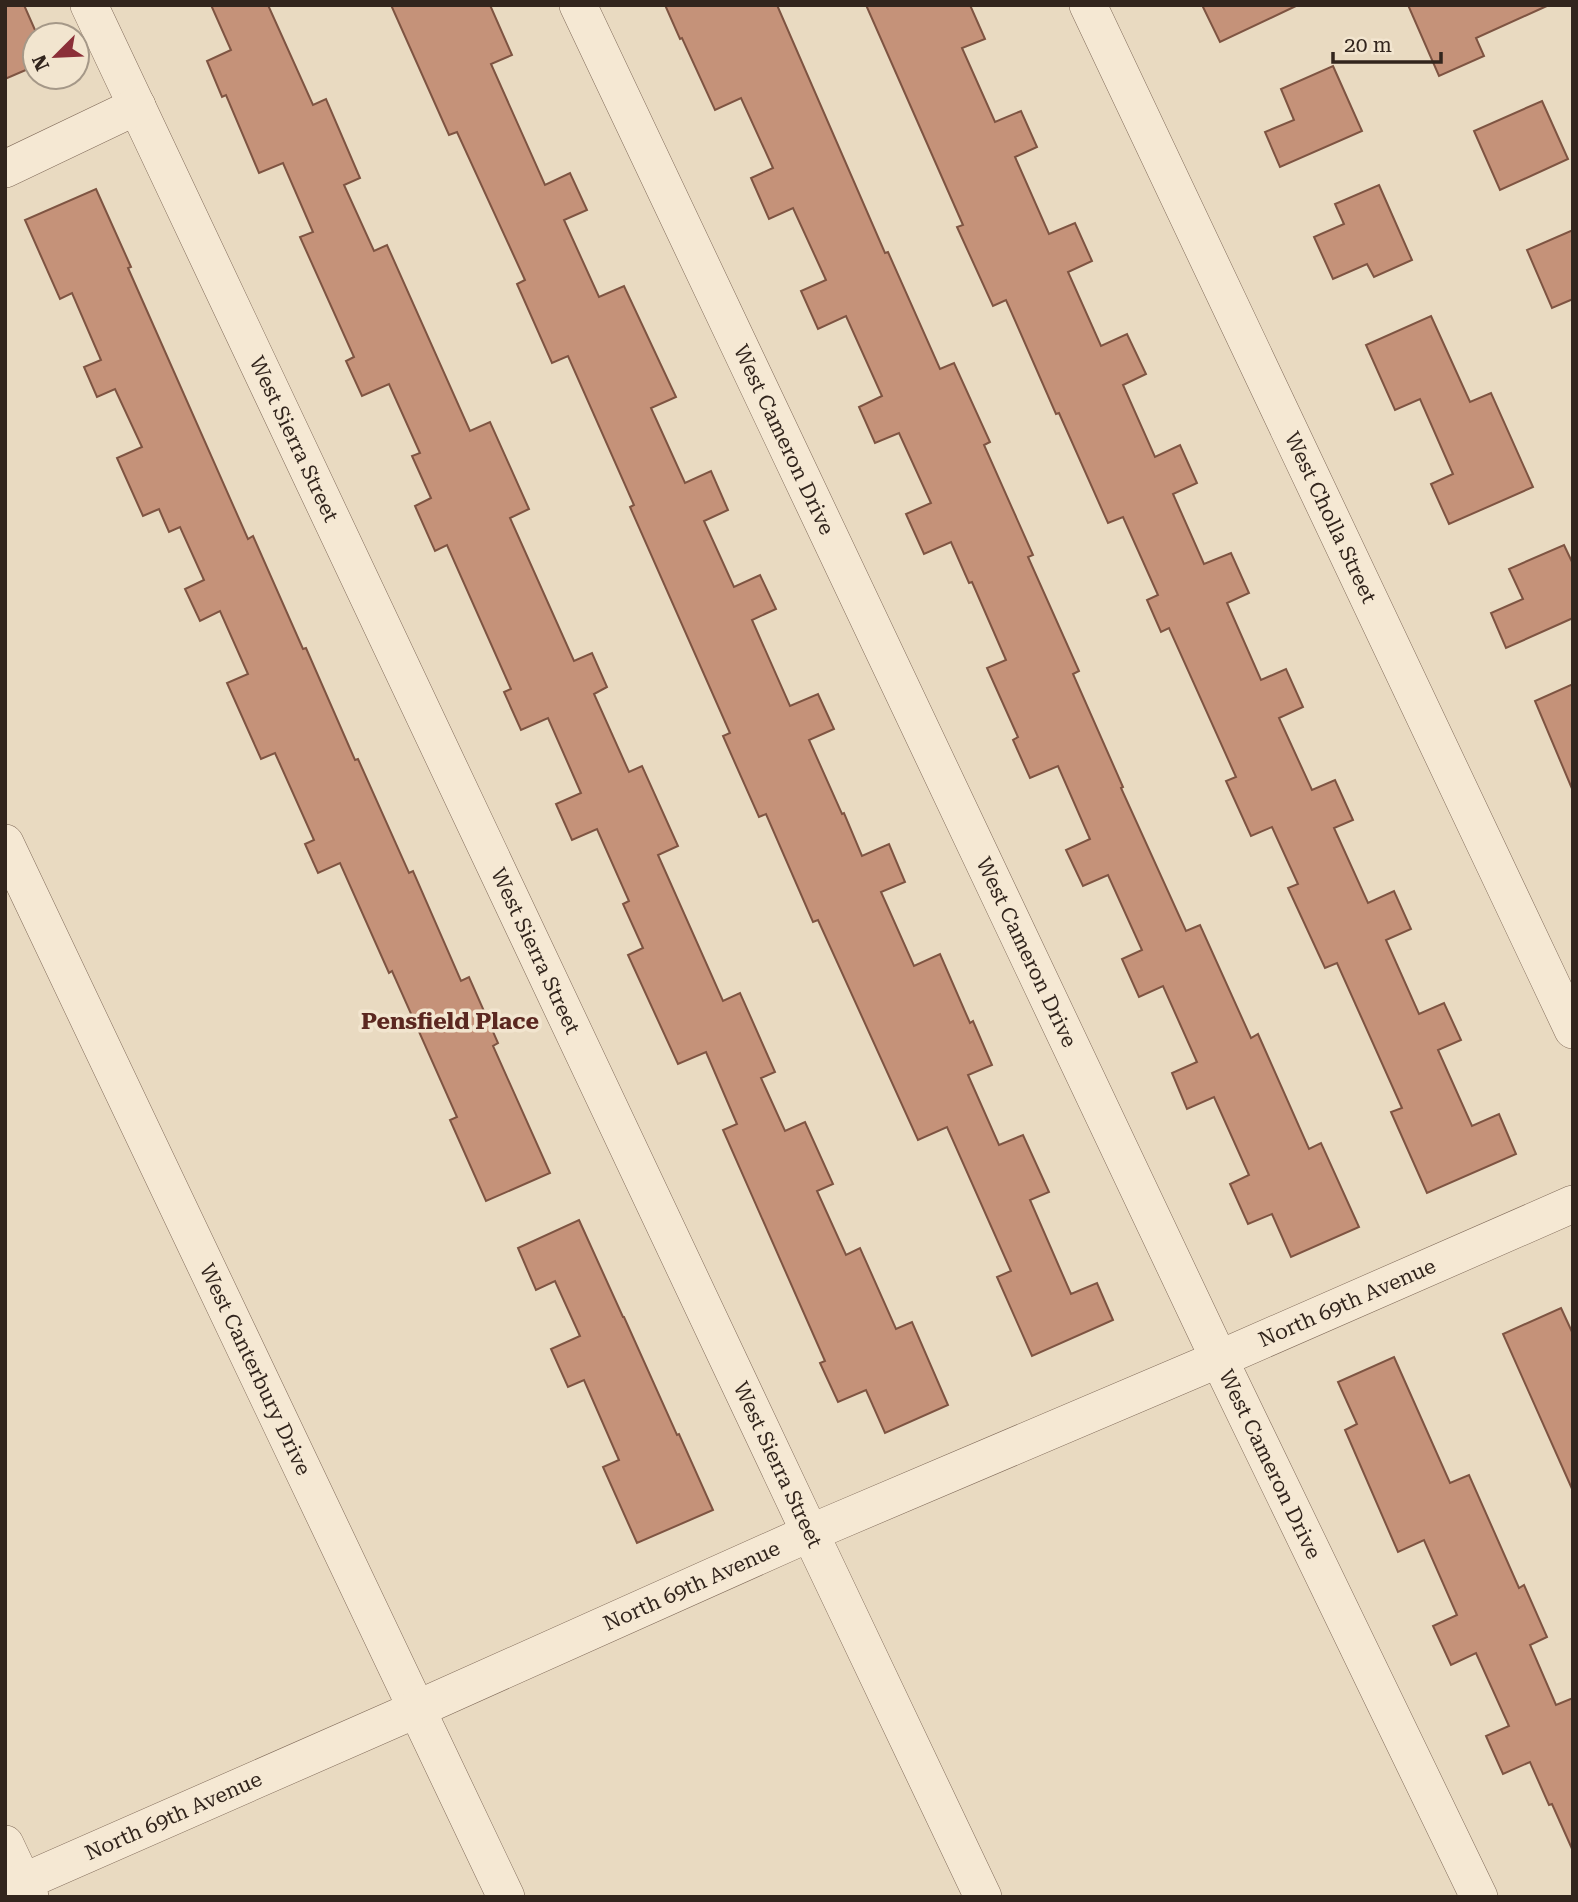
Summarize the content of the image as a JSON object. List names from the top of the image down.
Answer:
{
  "streets": {
    "street": [
      "West Sierra Street",
      "West Cameron Drive",
      "West Cholla Street",
      "North 69th Avenue",
      "West Canterbury Drive"
    ]
  },
  "crossings": [
    ["West Sierra Street", "North 69th Avenue"],
    ["West Cameron Drive", "North 69th Avenue"],
    ["North 69th Avenue", "West Canterbury Drive"]
  ],
  "districts": ["Pensfield Place"],
  "scale_bar": "20 m",
  "north": "bottom left"
}
